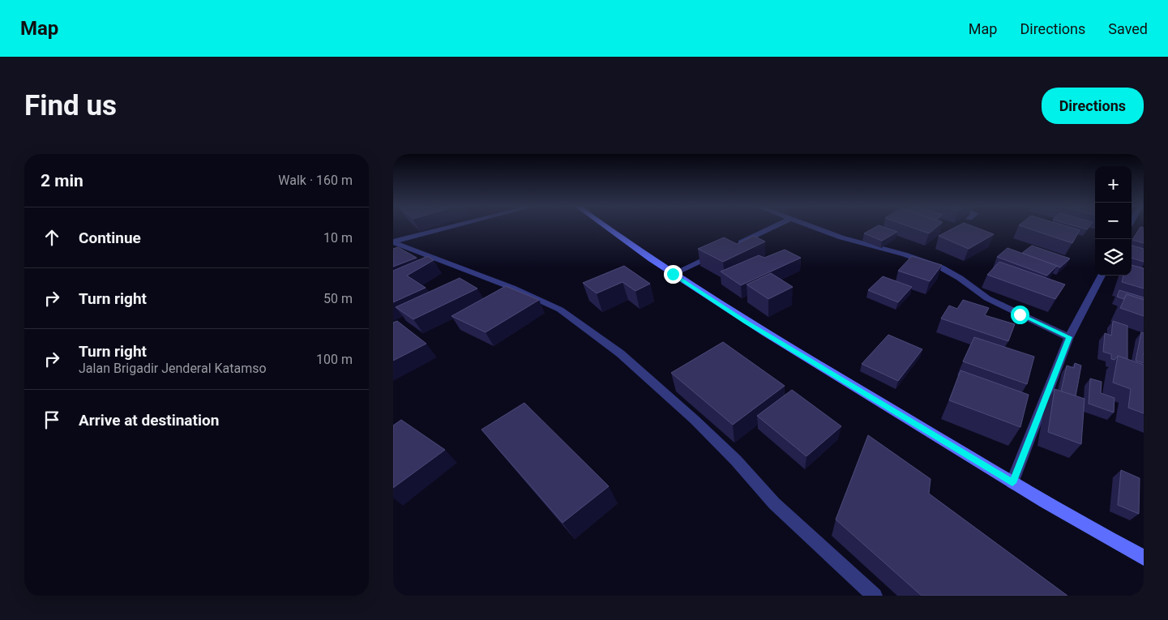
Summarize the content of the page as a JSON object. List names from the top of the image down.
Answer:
{
  "page": {
    "header": "Map",
    "nav": ["Map", "Directions", "Saved"],
    "buttons": "Directions",
    "title": "Find us",
    "heading": ["2 min", "Walk · 160 m"],
    "map_buttons": ["+", "−"],
    "list": [
      ["Continue", "10 m"],
      ["Turn right", "50 m"],
      ["Turn right", "Jalan Brigadir Jenderal Katamso", "100 m"],
      "Arrive at destination"
    ]
  }
}
